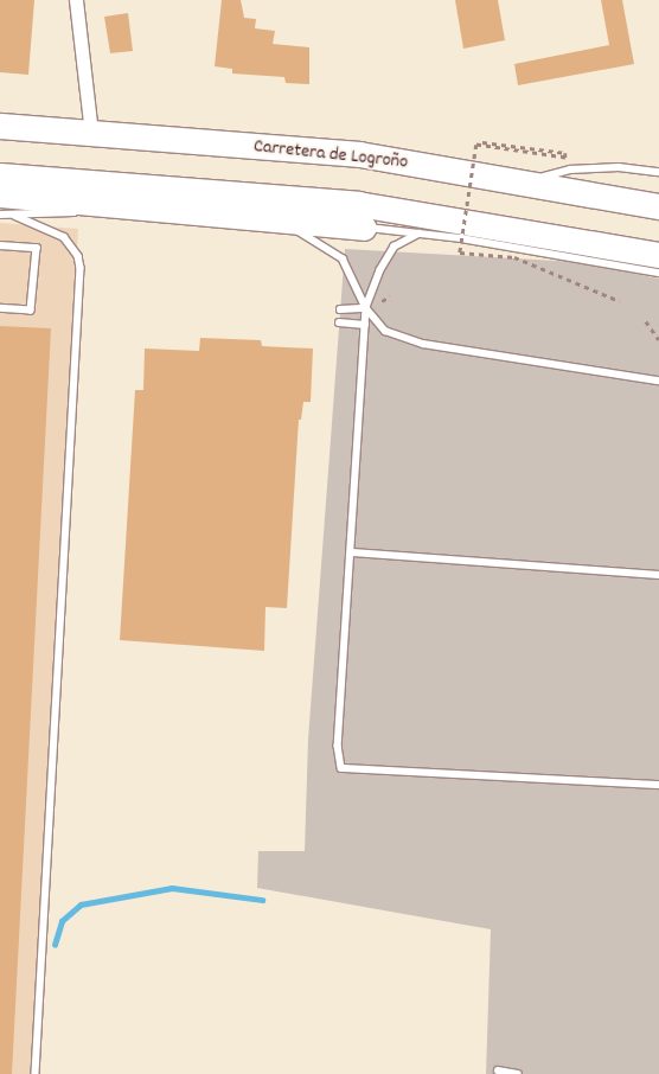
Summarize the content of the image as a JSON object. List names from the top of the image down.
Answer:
{
  "streets": {
    "highway": ["Carretera de Logroño"]
  }
}
